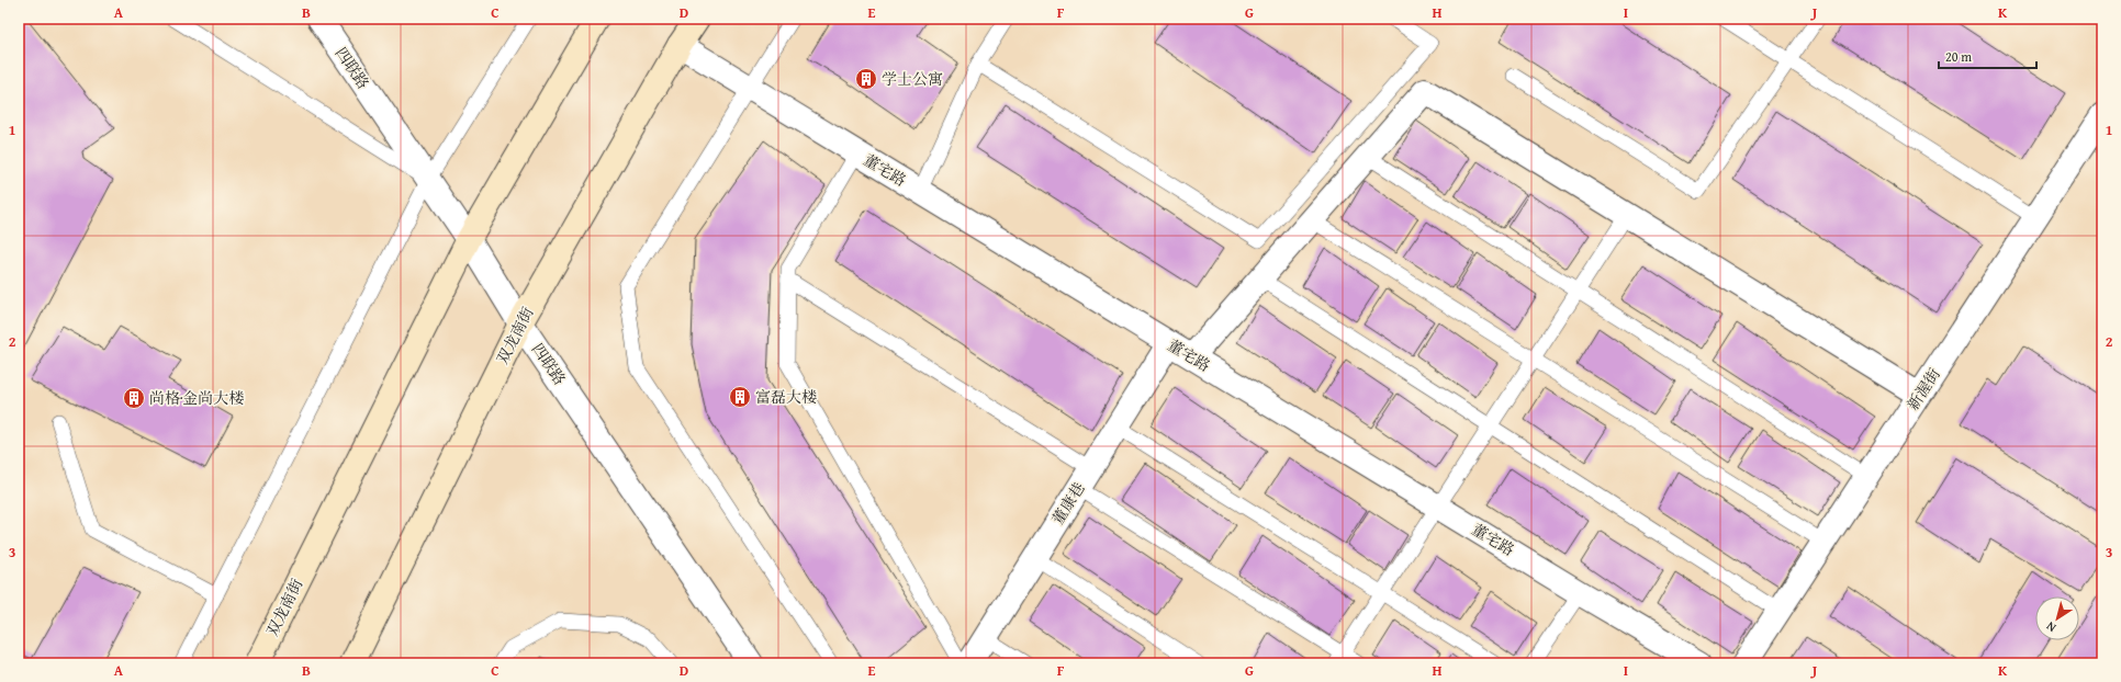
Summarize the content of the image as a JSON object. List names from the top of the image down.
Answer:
{
  "streets": {
    "main road": ["双龙南街"],
    "street": [
      "四联路",
      "董宅路",
      "新渥街",
      "董康巷"
    ]
  },
  "crossings": [
    ["四联路", "双龙南街"],
    ["董宅路", "双龙南街"],
    ["董宅路", "董康巷"]
  ],
  "places": {
    "building": ["学士公寓", "富磊大楼", "尚格·金尚大楼"]
  },
  "scale_bar": "20 m",
  "north": "bottom left",
  "grid": {
    "columns": [
      "A",
      "B",
      "C",
      "D",
      "E",
      "F",
      "G",
      "H",
      "I",
      "J",
      "K"
    ],
    "rows": ["1", "2", "3"]
  }
}
